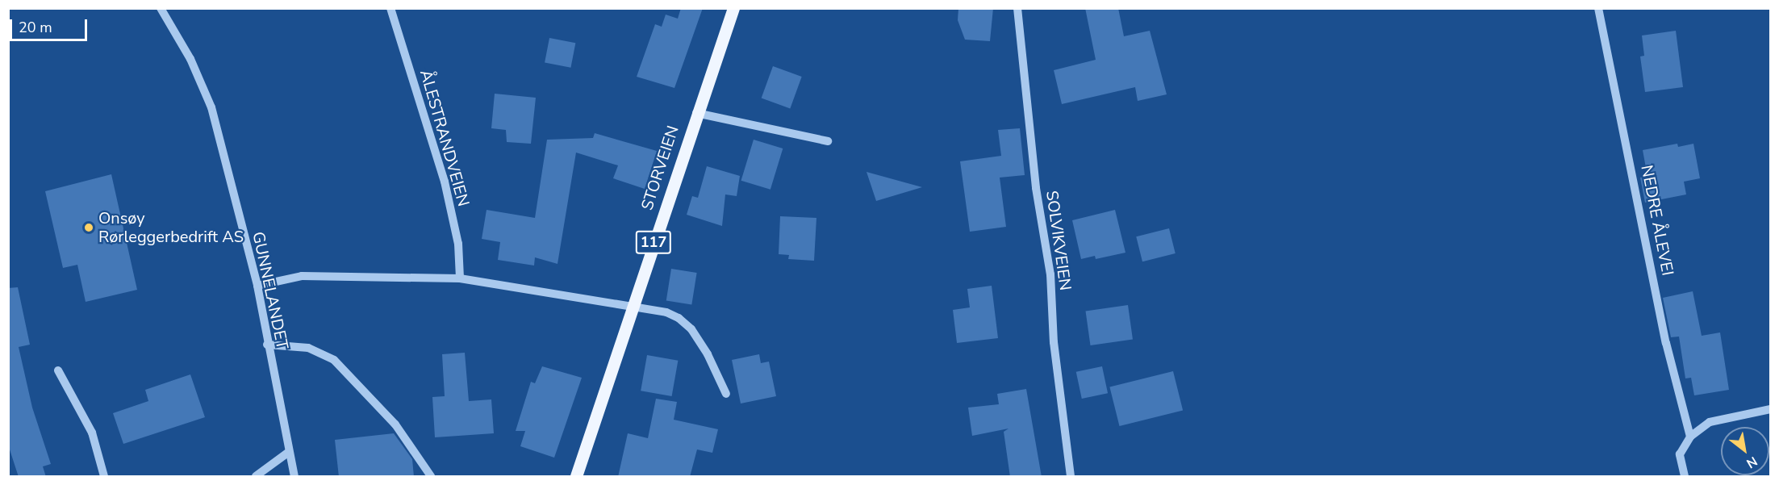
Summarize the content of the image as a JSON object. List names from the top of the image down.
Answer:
{
  "streets": {
    "main road": ["STORVEIEN", "117"],
    "street": [
      "ÅLESTRANDVEIEN",
      "NEDRE ÅLEVEI",
      "SOLVIKVEIEN",
      "GUNNELANDET"
    ]
  },
  "places": ["Onsøy Rørleggerbedrift AS"],
  "scale_bar": "20 m",
  "north": "bottom right"
}
